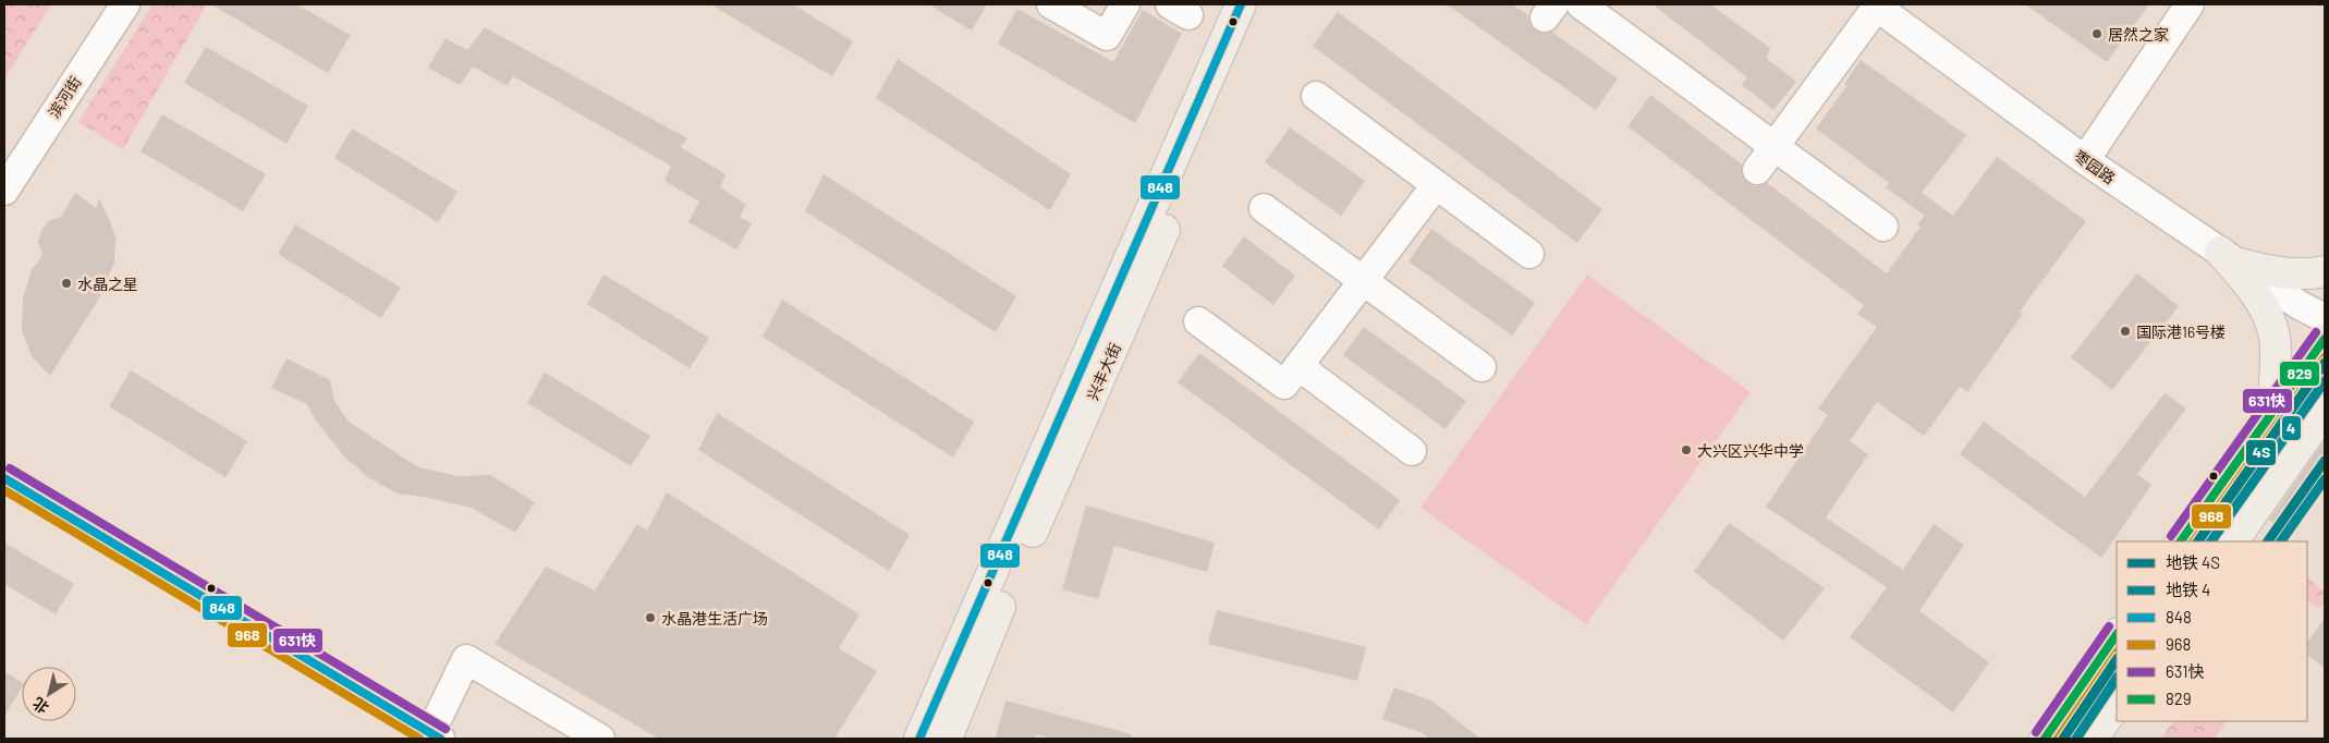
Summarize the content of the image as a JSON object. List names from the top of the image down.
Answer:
{
  "streets": {
    "main road": ["兴丰大街"],
    "street": ["滨河街", "枣园路"]
  },
  "places": [
    "居然之家",
    "水晶之星",
    "国际港16号楼",
    "大兴区兴华中学",
    "水晶港生活广场"
  ],
  "lines": [
    "transit line 848",
    "transit line 631快",
    "transit line 829",
    "transit line 968",
    "metro line 4S",
    "metro line 4"
  ],
  "legend": [
    "地铁 4S",
    "地铁 4",
    "848",
    "968",
    "631快",
    "829"
  ],
  "north": "bottom left"
}
